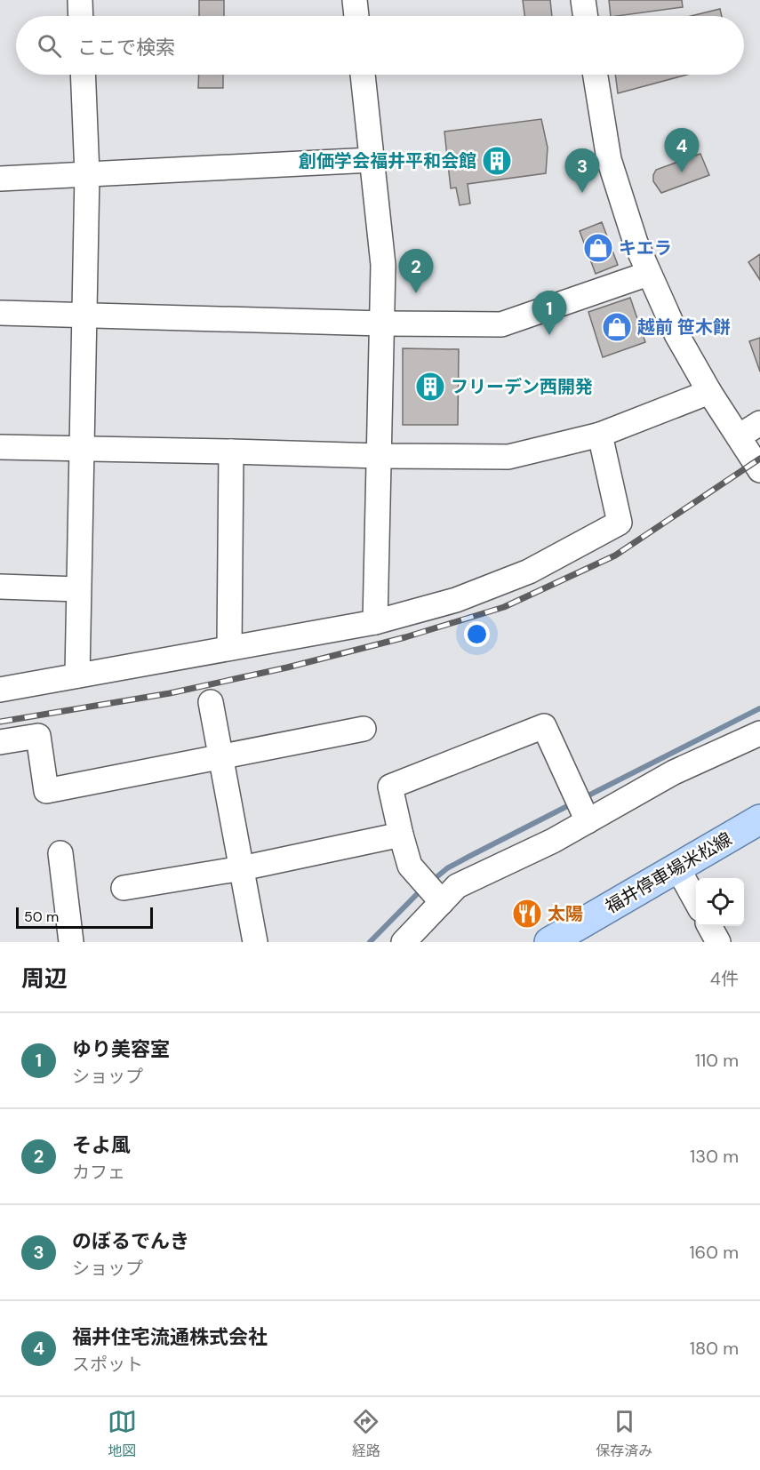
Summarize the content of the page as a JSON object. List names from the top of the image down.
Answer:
{
  "streets": {
    "main road": ["福井停車場米松線"]
  },
  "places": {
    "building": ["創価学会福井平和会館", "フリーデン西開発"],
    "shop": ["キエラ", "越前 笹木餅"],
    "restaurant": ["太陽"]
  },
  "scale_bar": "50 m",
  "page": {
    "search": "ここで検索",
    "pins": [
      "4",
      "3",
      "2",
      "1"
    ],
    "scale": "50 m",
    "heading": ["周辺", "4件"],
    "list": [
      {
        "mark": "1",
        "name": "ゆり美容室",
        "note": "ショップ",
        "value": "110 m"
      },
      {
        "mark": "2",
        "name": "そよ風",
        "note": "カフェ",
        "value": "130 m"
      },
      {
        "mark": "3",
        "name": "のぼるでんき",
        "note": "ショップ",
        "value": "160 m"
      },
      {
        "mark": "4",
        "name": "福井住宅流通株式会社",
        "note": "スポット",
        "value": "180 m"
      }
    ],
    "nav": ["地図", "経路", "保存済み"]
  }
}
